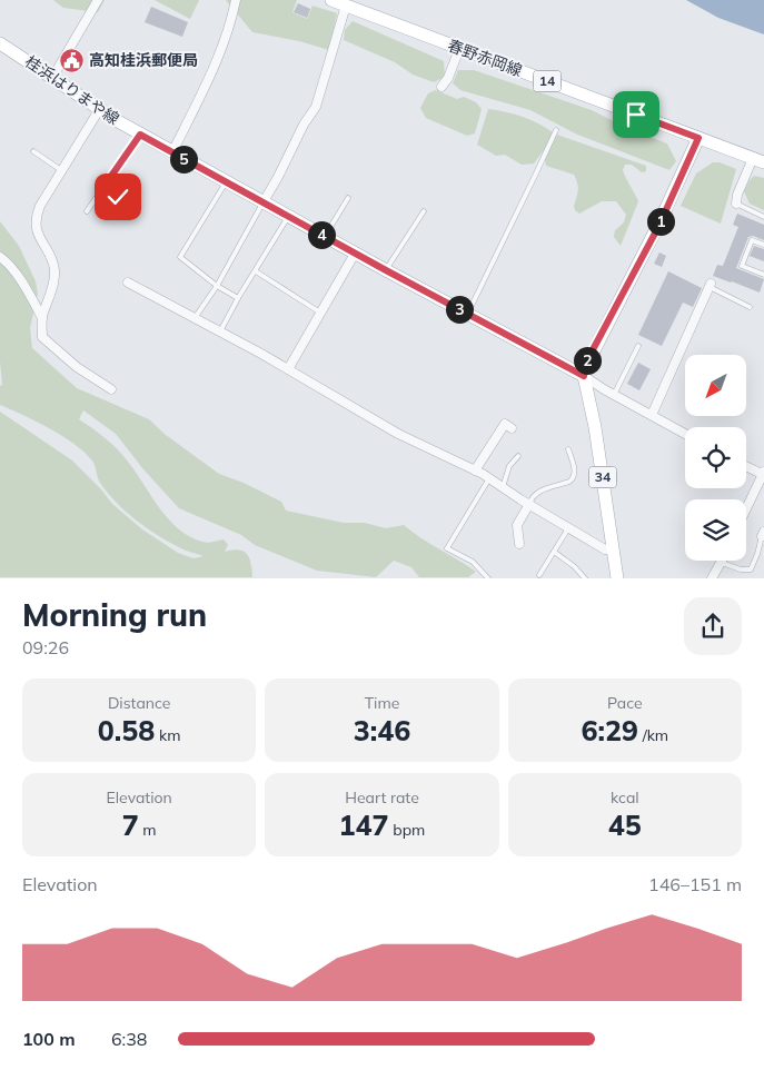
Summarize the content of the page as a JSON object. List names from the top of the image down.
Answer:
{
  "streets": {
    "main road": [
      "春野赤岡線",
      "14",
      "桂浜はりまや線",
      "34"
    ]
  },
  "crossings": [
    ["桂浜はりまや線", "34"]
  ],
  "places": {
    "public building": ["高知桂浜郵便局"]
  },
  "north": "bottom left",
  "page": {
    "pins": [
      "5",
      "1",
      "4",
      "3",
      "2"
    ],
    "heading": ["Morning run", "09:26"],
    "stats": [
      ["Distance", "0.58 km"],
      ["Time", "3:46"],
      ["Pace", "6:29 /km"],
      ["Elevation", "7 m"],
      ["Heart rate", "147 bpm"],
      ["kcal", "45"]
    ],
    "chart": ["Elevation", "146–151 m"],
    "list": [
      {
        "name": "100 m",
        "note": "6:38"
      }
    ]
  }
}
